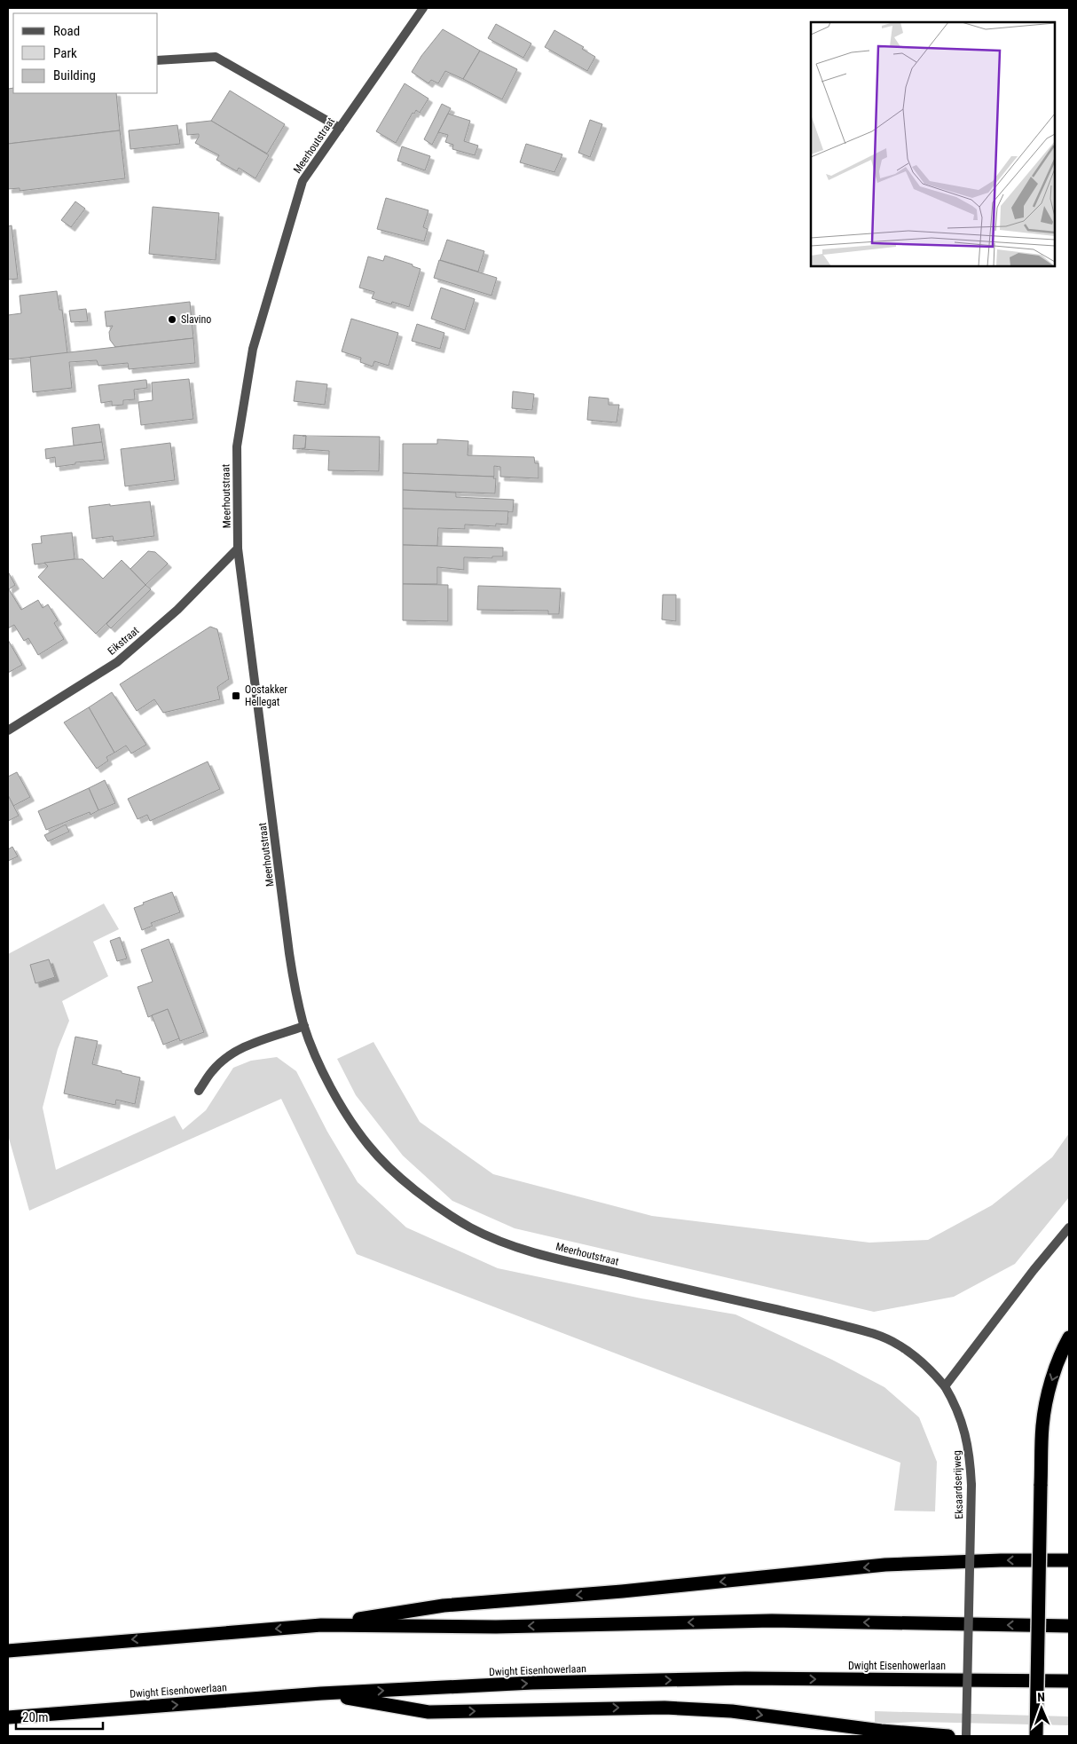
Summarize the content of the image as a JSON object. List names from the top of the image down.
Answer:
{
  "streets": {
    "highway": ["Dwight Eisenhowerlaan"],
    "street": ["Meerhoutstraat", "Eikstraat", "Eksaardserijweg"]
  },
  "crossings": [
    ["Meerhoutstraat", "Eikstraat"],
    ["Meerhoutstraat", "Eksaardserijweg"]
  ],
  "places": {
    "other": ["Slavino"],
    "transit": ["Oostakker Hellegat"]
  },
  "legend": ["Road", "Park", "Building"],
  "scale_bar": "20 m",
  "north": "top"
}
